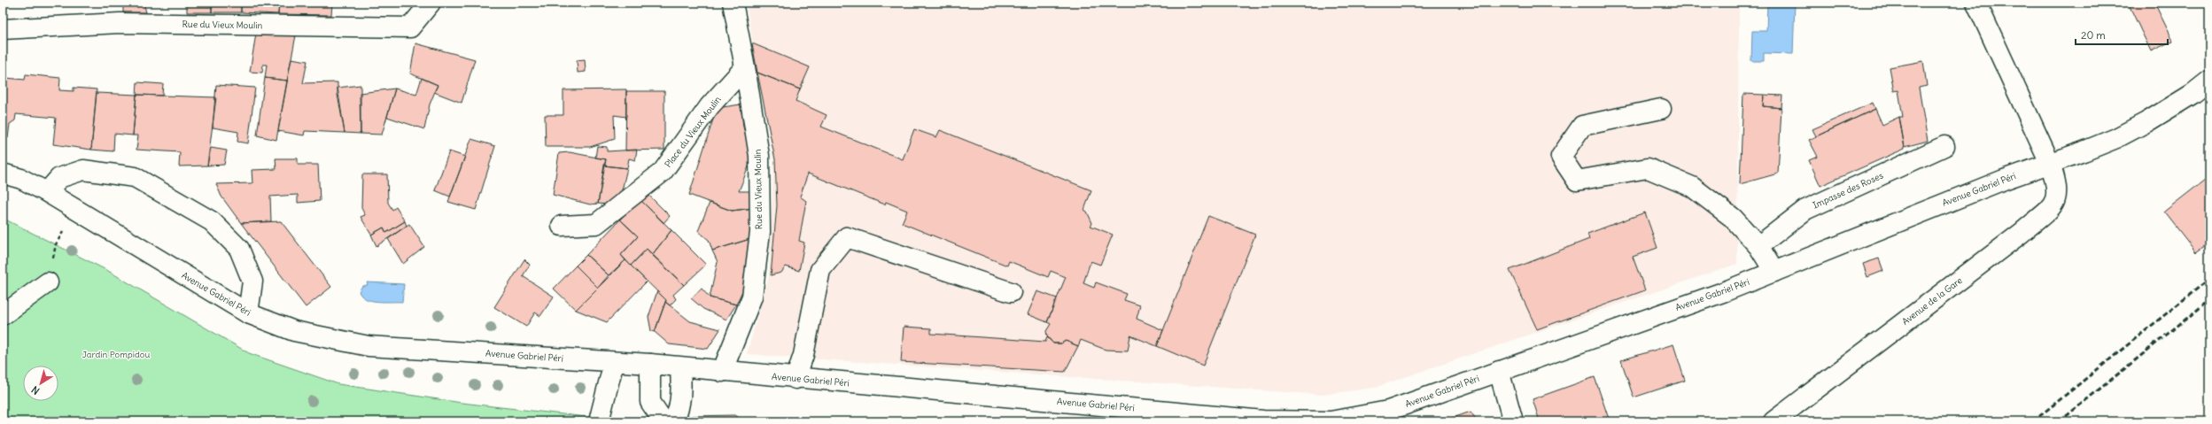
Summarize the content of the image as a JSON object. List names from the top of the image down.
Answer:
{
  "streets": {
    "main road": [
      "Rue du Vieux Moulin",
      "Place du Vieux Moulin",
      "Avenue Gabriel Péri",
      "Impasse des Roses",
      "Avenue de la Gare"
    ]
  },
  "crossings": [
    ["Rue du Vieux Moulin", "Place du Vieux Moulin"],
    ["Rue du Vieux Moulin", "Avenue Gabriel Péri"],
    ["Avenue Gabriel Péri", "Avenue de la Gare"]
  ],
  "parks": ["Jardin Pompidou"],
  "scale_bar": "20 m",
  "north": "bottom left"
}
